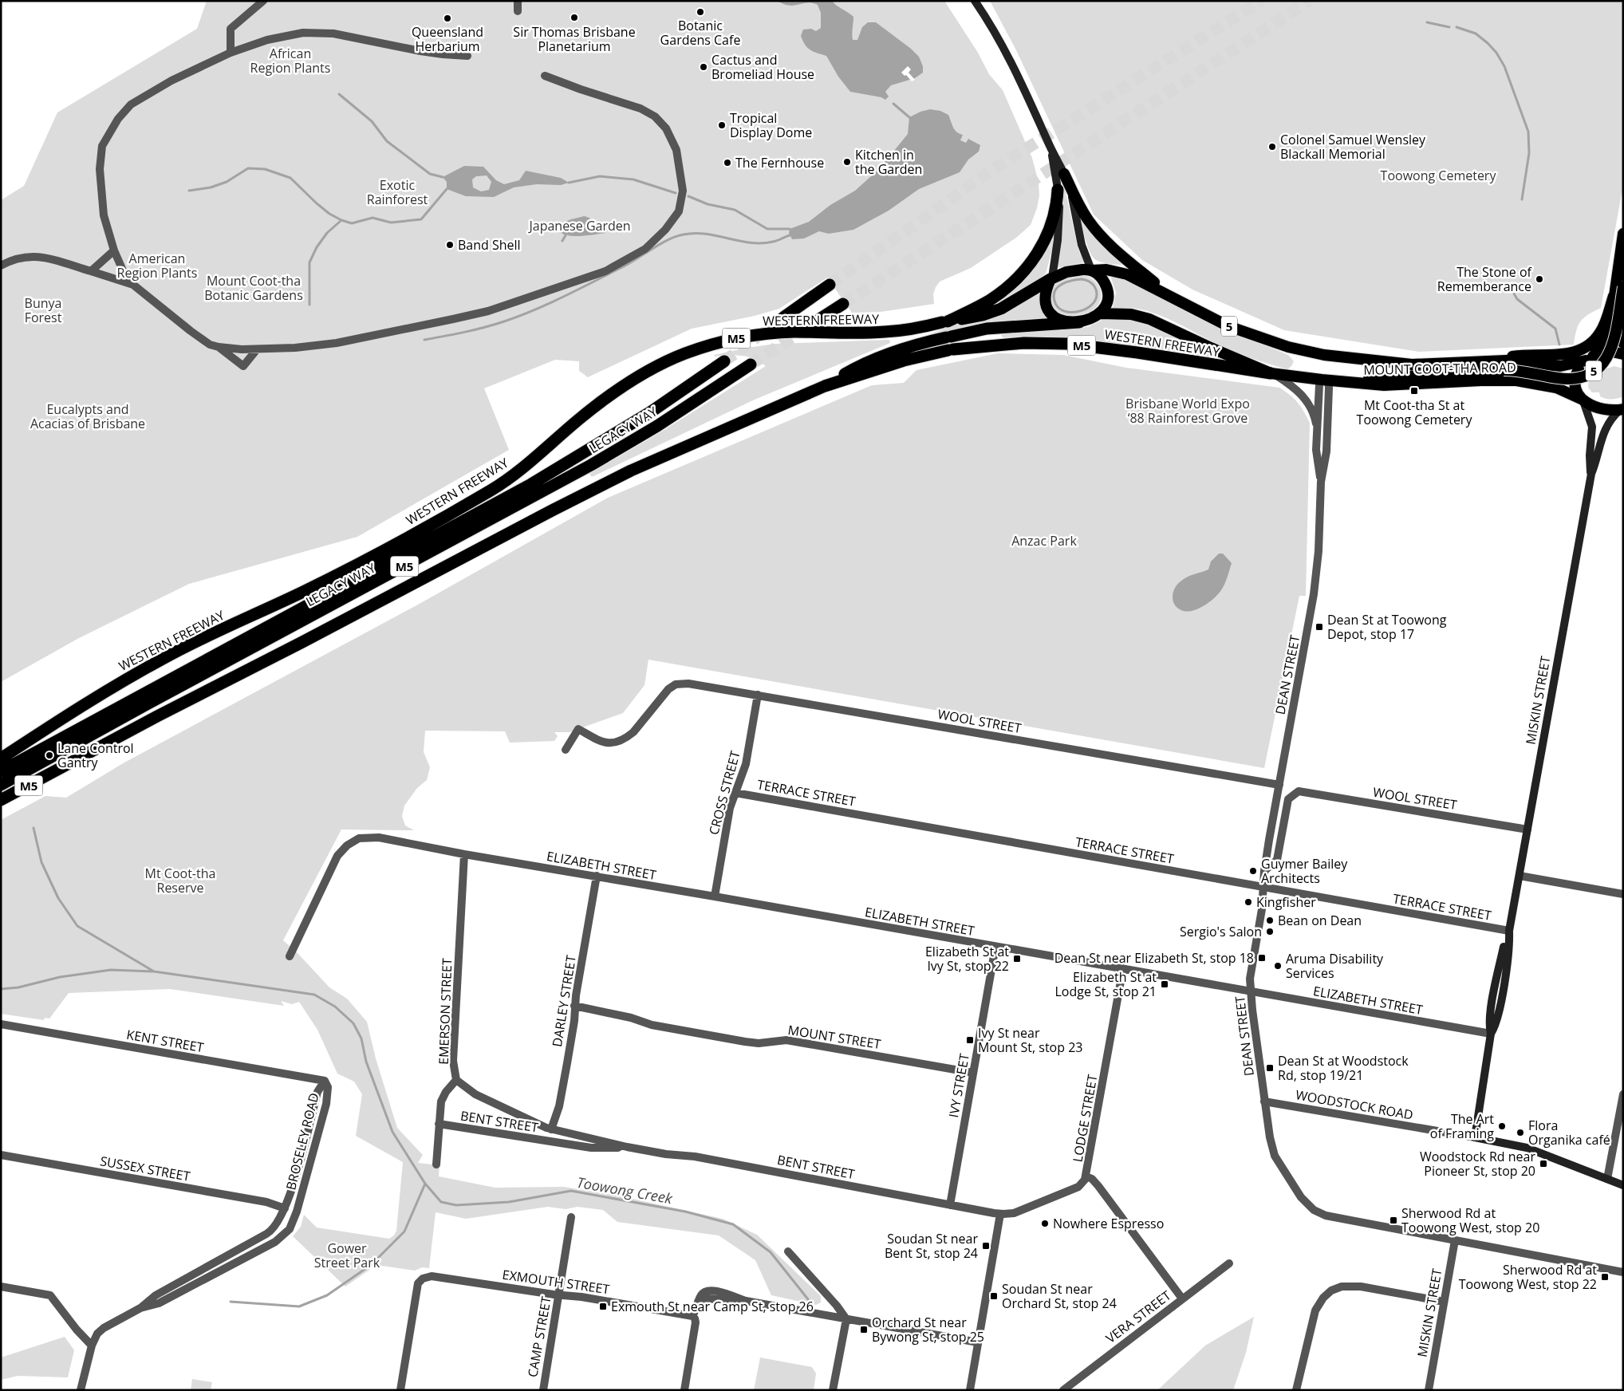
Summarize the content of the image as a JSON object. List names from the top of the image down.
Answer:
{
  "streets": {
    "highway": [
      "WESTERN FREEWAY",
      "5",
      "M5",
      "MOUNT COOT-THA ROAD",
      "LEGACY WAY"
    ],
    "main road": ["MISKIN STREET", "WOODSTOCK ROAD"],
    "street": [
      "DEAN STREET",
      "WOOL STREET",
      "CROSS STREET",
      "TERRACE STREET",
      "ELIZABETH STREET",
      "DARLEY STREET",
      "EMERSON STREET",
      "MOUNT STREET",
      "KENT STREET",
      "IVY STREET",
      "LODGE STREET",
      "BENT STREET",
      "BROSELEY ROAD",
      "SUSSEX STREET",
      "EXMOUTH STREET",
      "VERA STREET",
      "CAMP STREET"
    ]
  },
  "crossings": [
    ["WESTERN FREEWAY", "5"],
    ["WESTERN FREEWAY", "MOUNT COOT-THA ROAD"],
    ["5", "MOUNT COOT-THA ROAD"],
    ["MOUNT COOT-THA ROAD", "DEAN STREET"],
    ["MOUNT COOT-THA ROAD", "MISKIN STREET"],
    ["DEAN STREET", "MISKIN STREET"],
    ["DEAN STREET", "WOOL STREET"],
    ["DEAN STREET", "TERRACE STREET"],
    ["DEAN STREET", "ELIZABETH STREET"],
    ["DEAN STREET", "WOODSTOCK ROAD"],
    ["MISKIN STREET", "WOOL STREET"],
    ["MISKIN STREET", "TERRACE STREET"],
    ["MISKIN STREET", "ELIZABETH STREET"],
    ["MISKIN STREET", "WOODSTOCK ROAD"],
    ["WOOL STREET", "CROSS STREET"],
    ["CROSS STREET", "TERRACE STREET"],
    ["CROSS STREET", "ELIZABETH STREET"],
    ["ELIZABETH STREET", "DARLEY STREET"],
    ["ELIZABETH STREET", "EMERSON STREET"],
    ["ELIZABETH STREET", "IVY STREET"],
    ["ELIZABETH STREET", "LODGE STREET"],
    ["DARLEY STREET", "MOUNT STREET"],
    ["DARLEY STREET", "BENT STREET"],
    ["EMERSON STREET", "BENT STREET"],
    ["MOUNT STREET", "IVY STREET"],
    ["KENT STREET", "BROSELEY ROAD"],
    ["IVY STREET", "BENT STREET"],
    ["LODGE STREET", "BENT STREET"],
    ["BROSELEY ROAD", "SUSSEX STREET"],
    ["EXMOUTH STREET", "CAMP STREET"]
  ],
  "water": ["Toowong Creek"],
  "parks": [
    "African Region Plants",
    "Toowong Cemetery",
    "Exotic Rainforest",
    "Japanese Garden",
    "American Region Plants",
    "Mount Coot-tha Botanic Gardens",
    "Bunya Forest",
    "Brisbane World Expo ‘88 Rainforest Grove",
    "Eucalypts and Acacias of Brisbane",
    "Anzac Park",
    "Mt Coot-tha Reserve",
    "Gower Street Park"
  ],
  "places": {
    "other": [
      "Botanic Gardens Cafe",
      "Sir Thomas Brisbane Planetarium",
      "Queensland Herbarium",
      "Cactus and Bromeliad House",
      "Tropical Display Dome",
      "Colonel Samuel Wensley Blackall Memorial",
      "Kitchen in the Garden",
      "The Fernhouse",
      "Band Shell",
      "The Stone of Rememberance",
      "Lane Control Gantry",
      "Guymer Bailey Architects",
      "Kingfisher",
      "Bean on Dean",
      "Sergio's Salon",
      "Aruma Disability Services",
      "The Art of Framing",
      "Flora Organika café",
      "Nowhere Espresso"
    ],
    "transit": [
      "Mt Coot-tha St at Toowong Cemetery",
      "Dean St at Toowong Depot, stop 17",
      "Dean St near Elizabeth St, stop 18",
      "Elizabeth St at Ivy St, stop 22",
      "Elizabeth St at Lodge St, stop 21",
      "Ivy St near Mount St, stop 23",
      "Dean St at Woodstock Rd, stop 19/21",
      "Woodstock Rd near Pioneer St, stop 20",
      "Sherwood Rd at Toowong West, stop 20",
      "Soudan St near Bent St, stop 24",
      "Sherwood Rd at Toowong West, stop 22",
      "Soudan St near Orchard St, stop 24",
      "Exmouth St near Camp St, stop 26",
      "Orchard St near Bywong St, stop 25"
    ]
  }
}
